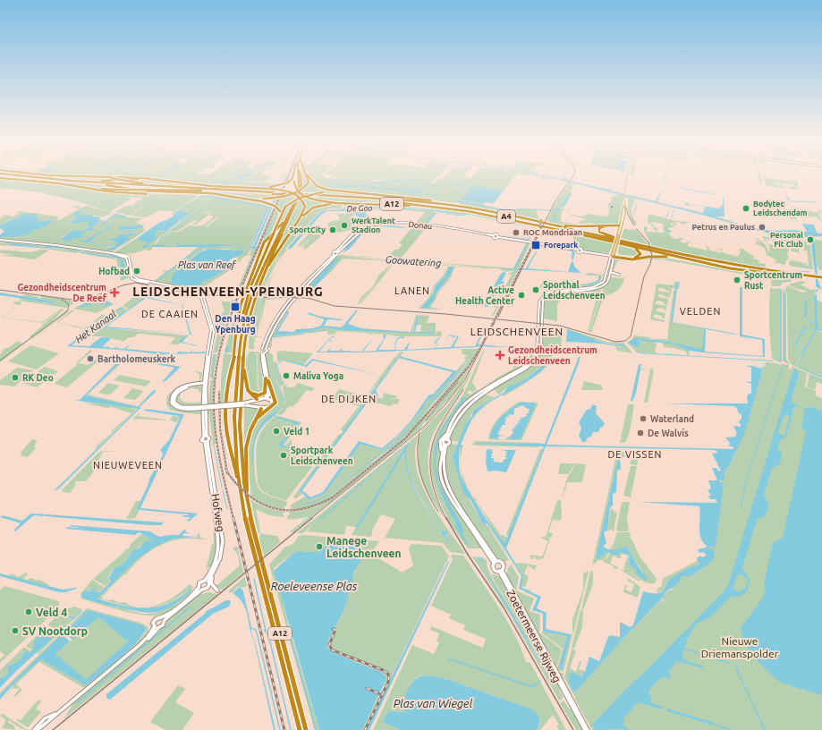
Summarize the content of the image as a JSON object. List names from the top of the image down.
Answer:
{
  "streets": {
    "highway": ["A12", "A4"],
    "main road": ["Donau", "Hofweg", "Zoetermeerse Rijweg"]
  },
  "crossings": [
    ["A12", "A4"],
    ["A4", "Donau"]
  ],
  "districts": [
    "LANEN",
    "LEIDSCHENVEEN-YPENBURG",
    "VELDEN",
    "DE CAAIEN",
    "LEIDSCHENVEEN",
    "DE DIJKEN",
    "DE VISSEN",
    "NIEUWEVEEN"
  ],
  "water": [
    "De Goo",
    "Goowatering",
    "Plas van Reef",
    "Het Kanaal",
    "Roeleveense Plas",
    "Plas van Wiegel"
  ],
  "parks": ["Nieuwe Driemanspolder"],
  "places": {
    "other": [
      "Bodytec Leidschendam",
      "WerkTalent Stadion",
      "Petrus en Paulus",
      "SportCity",
      "ROC Mondriaan",
      "Personal Fit Club",
      "Hofbad",
      "Sportcentrum Rust",
      "Sporthal Leidschenveen",
      "Active Health Center",
      "Bartholomeuskerk",
      "Maliva Yoga",
      "RK Deo",
      "Waterland",
      "Veld 1",
      "De Walvis",
      "Sportpark Leidschenveen",
      "Manege Leidschenveen",
      "Veld 4",
      "SV Nootdorp"
    ],
    "transit": ["Forepark", "Den Haag Ypenburg"],
    "health": ["Gezondheidscentrum De Reef", "Gezondheidscentrum Leidschenveen"]
  }
}
